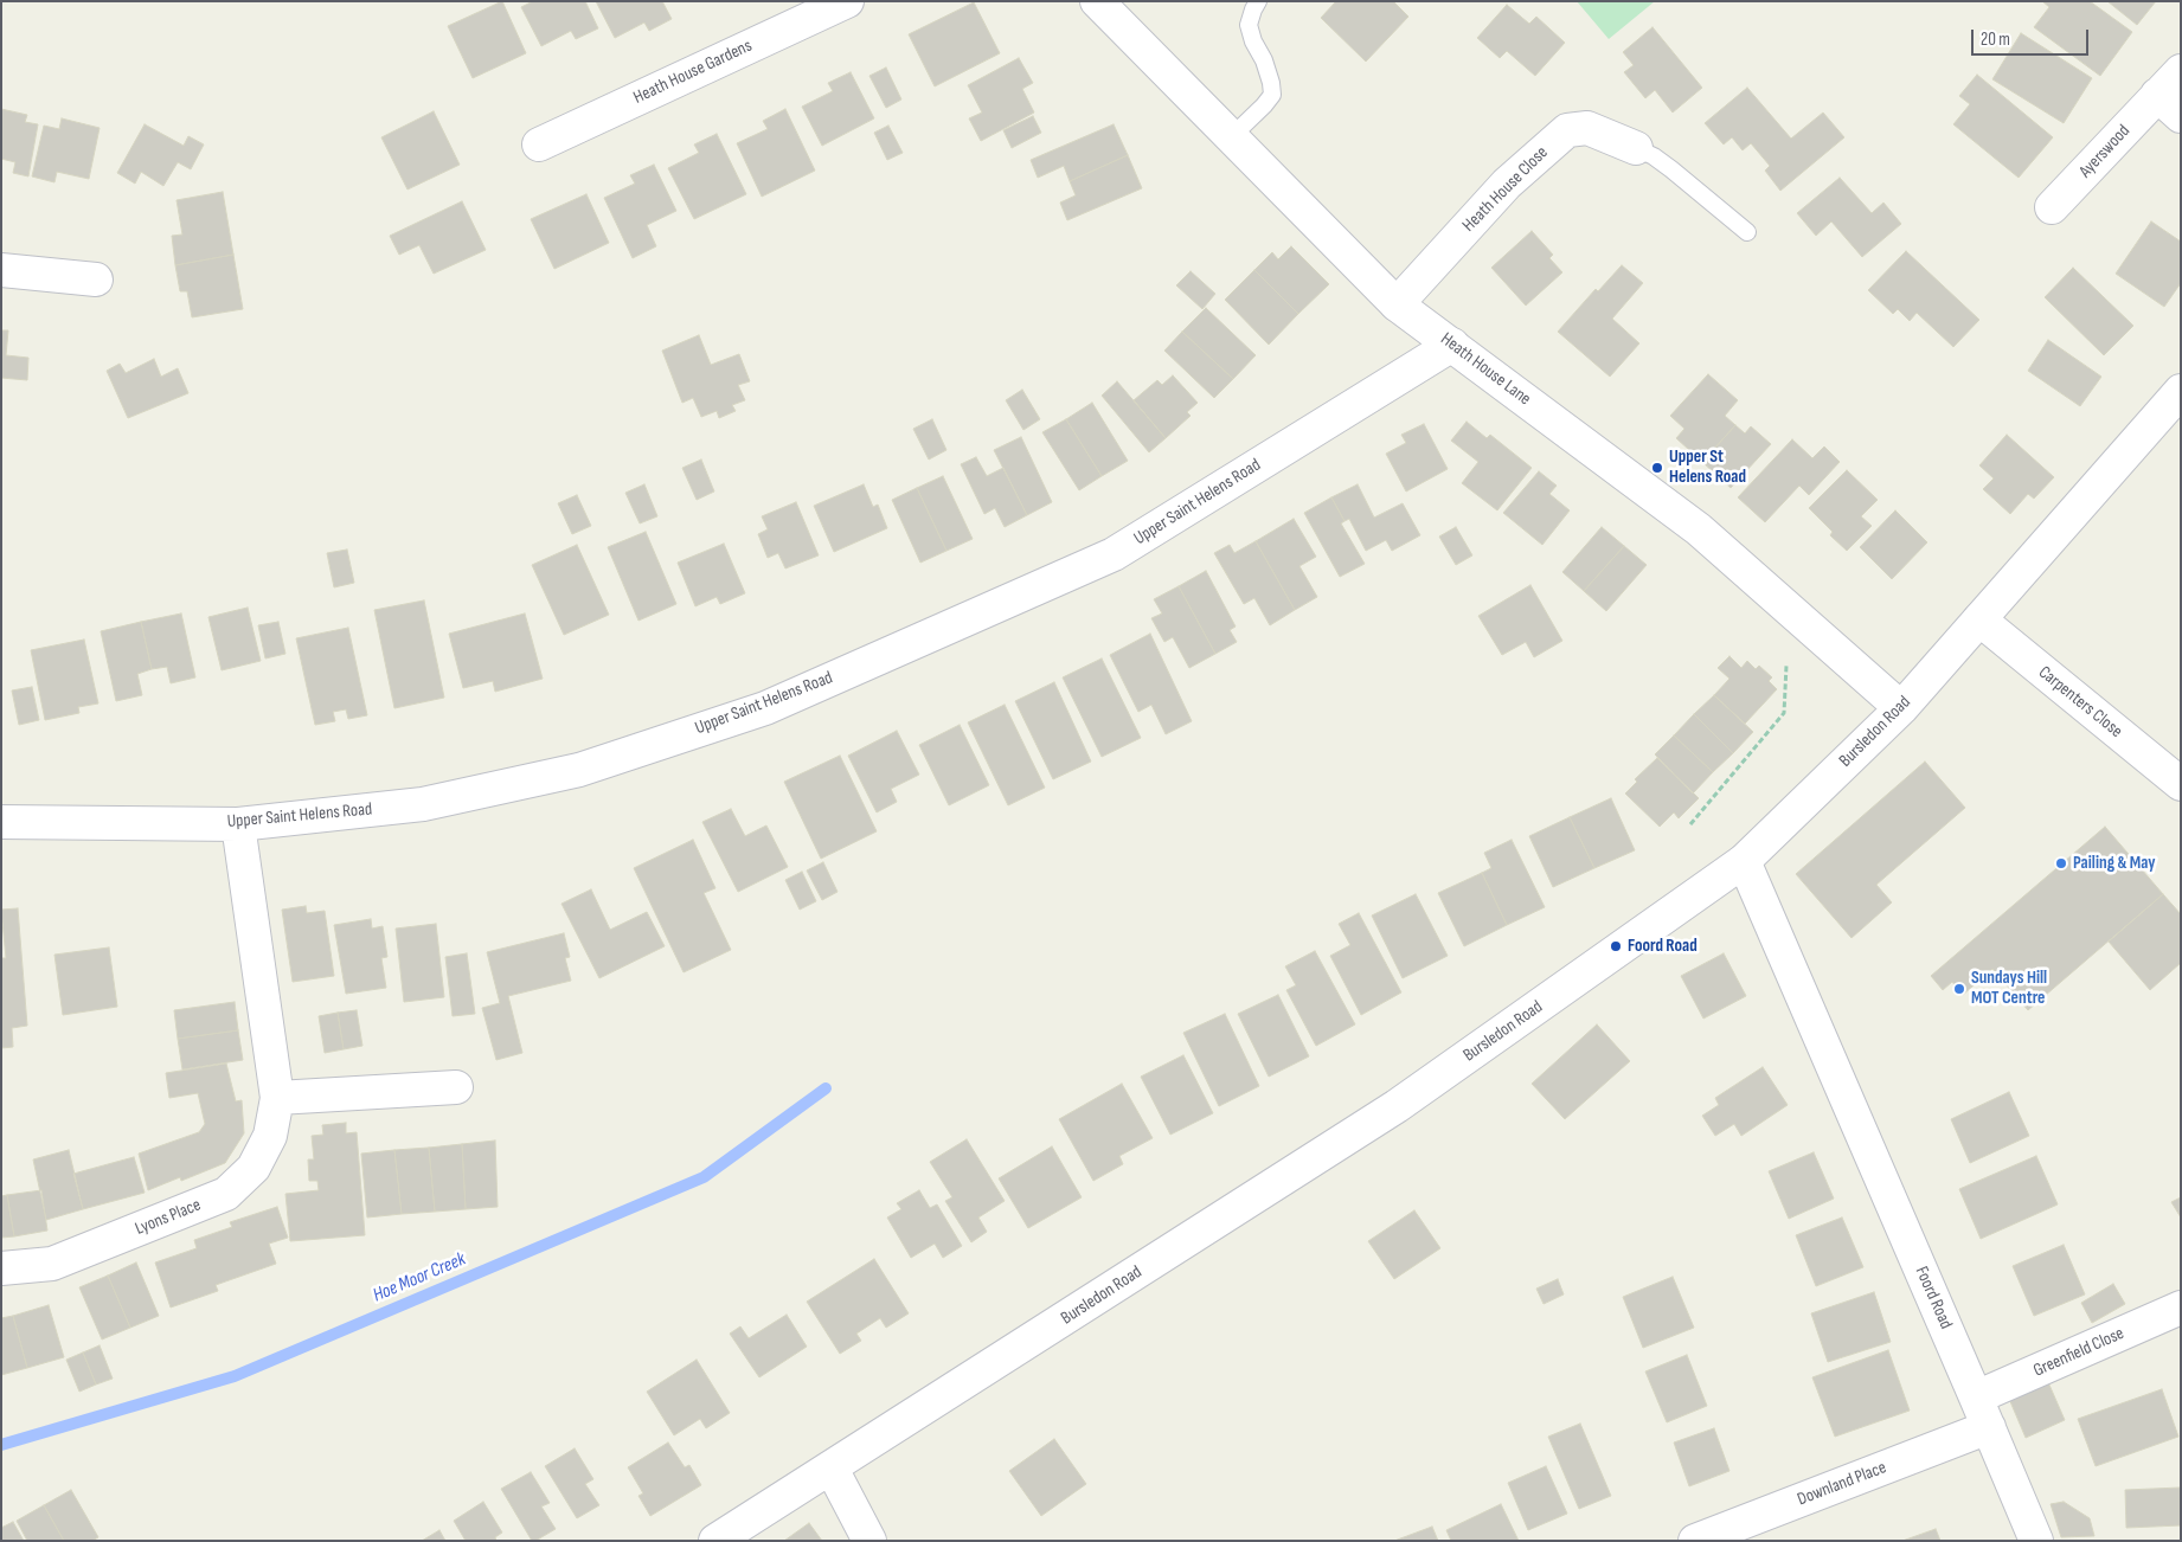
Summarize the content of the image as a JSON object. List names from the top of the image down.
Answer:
{
  "streets": {
    "street": [
      "Heath House Gardens",
      "Ayerswood",
      "Heath House Close",
      "Heath House Lane",
      "Upper Saint Helens Road",
      "Carpenters Close",
      "Bursledon Road",
      "Lyons Place",
      "Foord Road",
      "Greenfield Close",
      "Downland Place"
    ]
  },
  "crossings": [
    ["Heath House Close", "Heath House Lane"],
    ["Heath House Lane", "Upper Saint Helens Road"],
    ["Heath House Lane", "Bursledon Road"],
    ["Upper Saint Helens Road", "Lyons Place"],
    ["Carpenters Close", "Bursledon Road"],
    ["Bursledon Road", "Foord Road"],
    ["Foord Road", "Greenfield Close"],
    ["Foord Road", "Downland Place"]
  ],
  "water": ["Hoe Moor Creek"],
  "places": [
    "Upper St Helens Road",
    "Pailing & May",
    "Foord Road",
    "Sundays Hill MOT Centre"
  ],
  "scale_bar": "20 m"
}
